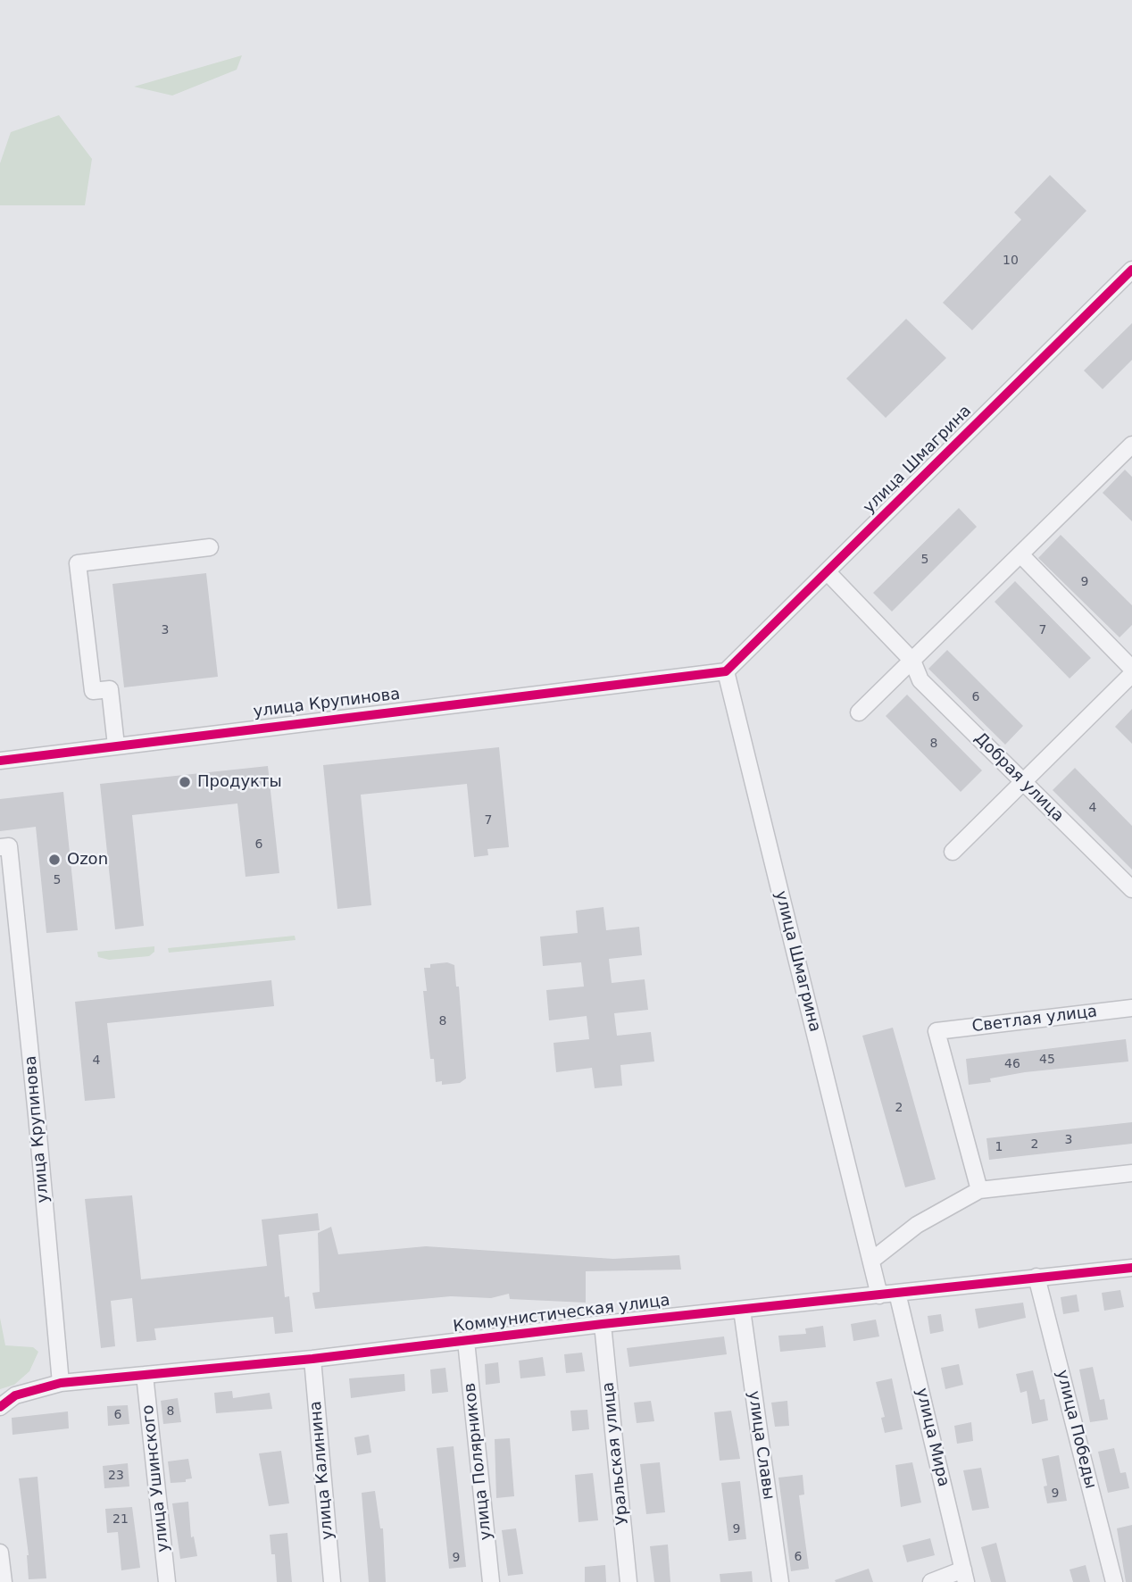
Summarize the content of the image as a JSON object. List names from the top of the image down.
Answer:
{
  "streets": {
    "street": [
      "улица Шмагрина",
      "улица Крупинова",
      "Добрая улица",
      "Светлая улица",
      "Коммунистическая улица",
      "улица Победы",
      "улица Мира",
      "улица Славы",
      "Уральская улица",
      "улица Полярников",
      "улица Калинина",
      "улица Ушинского"
    ]
  },
  "crossings": [
    ["улица Шмагрина", "улица Крупинова"],
    ["улица Шмагрина", "Добрая улица"],
    ["улица Шмагрина", "Коммунистическая улица"],
    ["улица Крупинова", "Коммунистическая улица"],
    ["Коммунистическая улица", "улица Победы"],
    ["Коммунистическая улица", "улица Мира"],
    ["Коммунистическая улица", "улица Славы"],
    ["Коммунистическая улица", "Уральская улица"],
    ["Коммунистическая улица", "улица Полярников"],
    ["Коммунистическая улица", "улица Калинина"],
    ["Коммунистическая улица", "улица Ушинского"]
  ],
  "places": ["Продукты", "Ozon"],
  "house_numbers": [
    "10",
    "5",
    "9",
    "3",
    "7",
    "6",
    "8",
    "4",
    "7",
    "6",
    "5",
    "8",
    "45",
    "4",
    "46",
    "2",
    "3",
    "2",
    "1",
    "8",
    "6",
    "23",
    "9",
    "21",
    "9",
    "6",
    "9"
  ]
}
